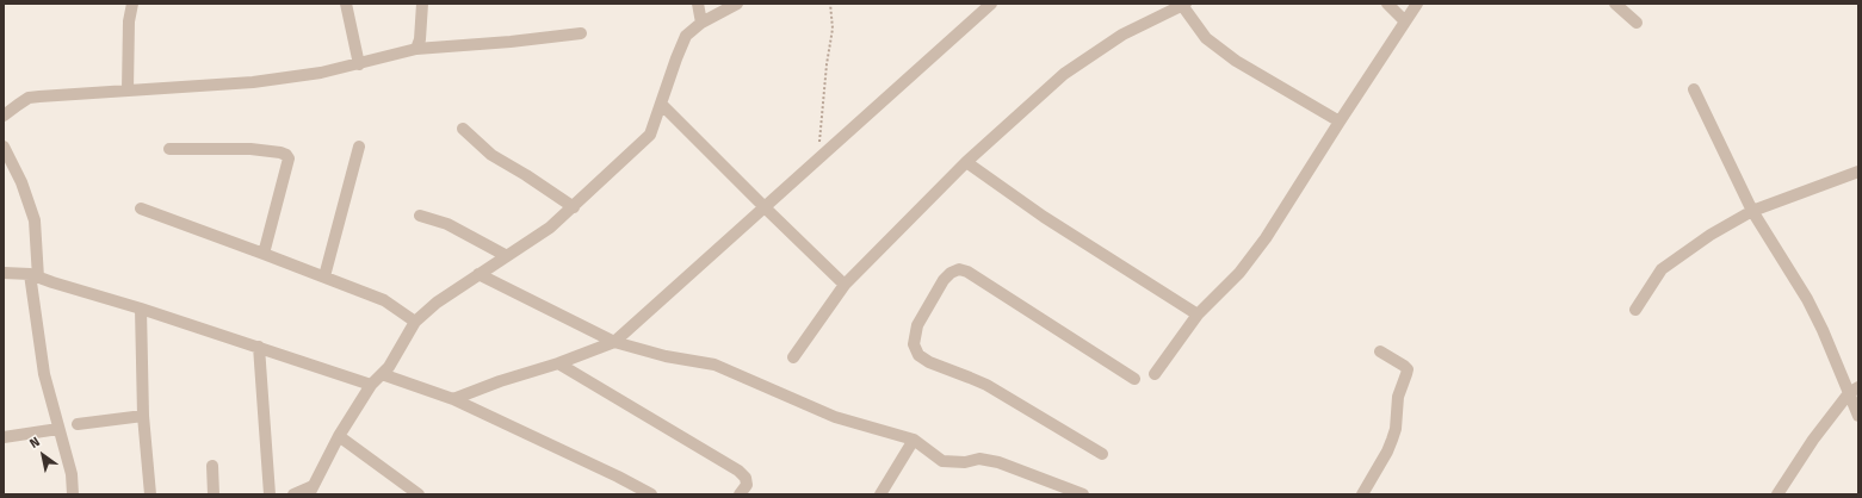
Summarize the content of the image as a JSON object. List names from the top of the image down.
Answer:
{
  "north": "top left"
}
